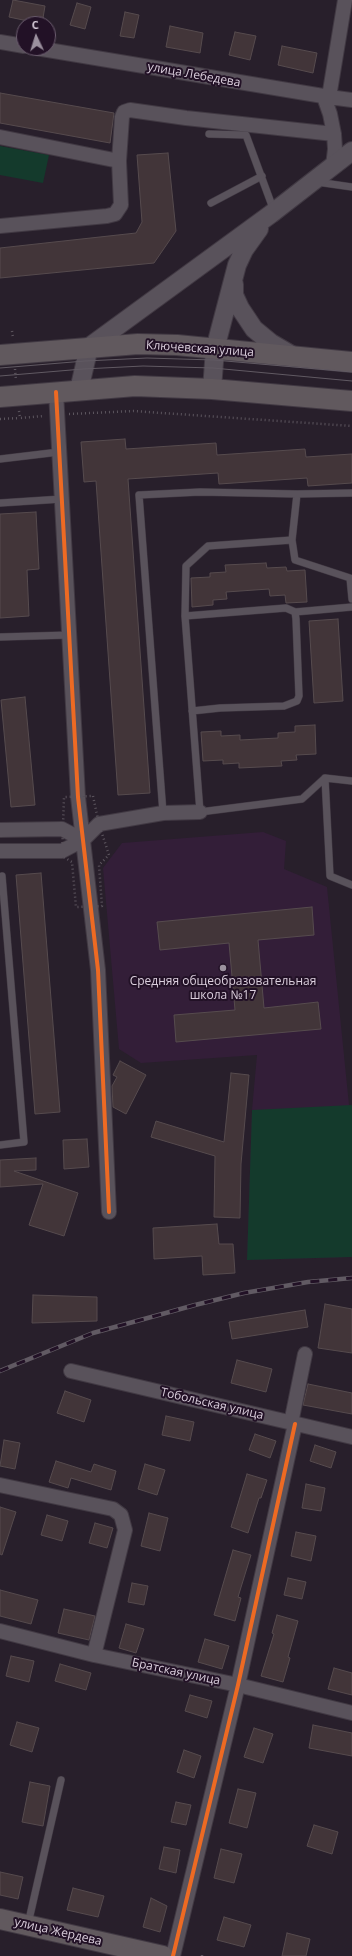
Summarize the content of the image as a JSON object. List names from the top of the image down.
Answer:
{
  "streets": {
    "main road": ["Ключевская улица", "улица Жердева"],
    "street": ["улица Лебедева", "Тобольская улица", "Братская улица"]
  },
  "places": ["Средняя общеобразовательная школа №17"],
  "north": "top"
}
